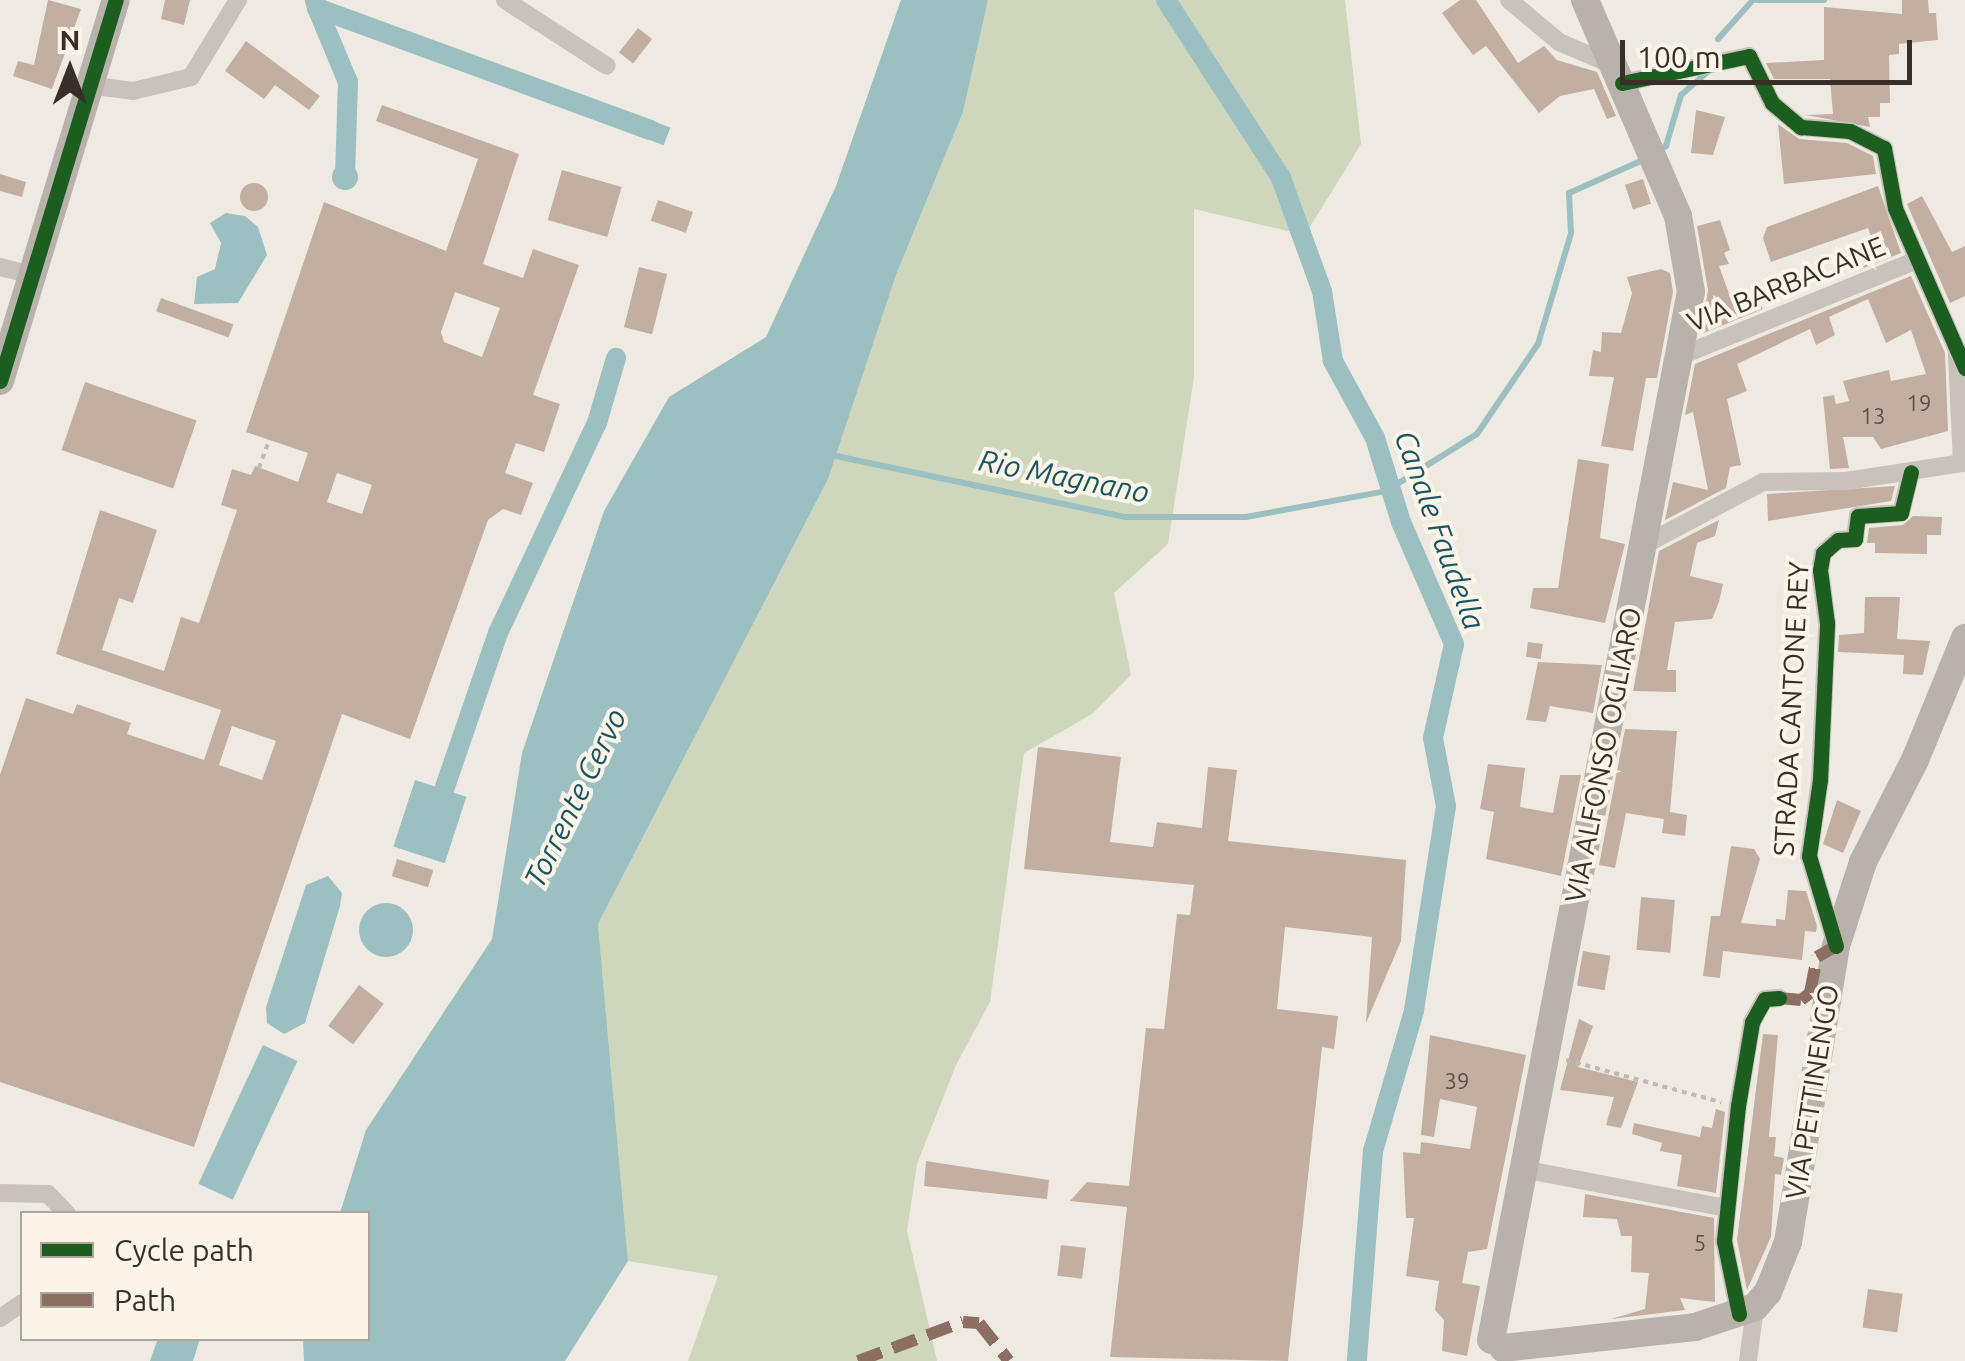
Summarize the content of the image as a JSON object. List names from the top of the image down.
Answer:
{
  "streets": {
    "main road": ["VIA ALFONSO OGLIARO", "VIA PETTINENGO"],
    "street": ["VIA BARBACANE", "STRADA CANTONE REY"]
  },
  "crossings": [
    ["VIA BARBACANE", "VIA ALFONSO OGLIARO"],
    ["STRADA CANTONE REY", "VIA PETTINENGO"]
  ],
  "water": ["Rio Magnano", "Canale Faudella", "Torrente Cervo"],
  "house_numbers": [
    "19",
    "13",
    "39",
    "5"
  ],
  "legend": ["Cycle path", "Path"],
  "scale_bar": "100 m",
  "north": "top"
}
